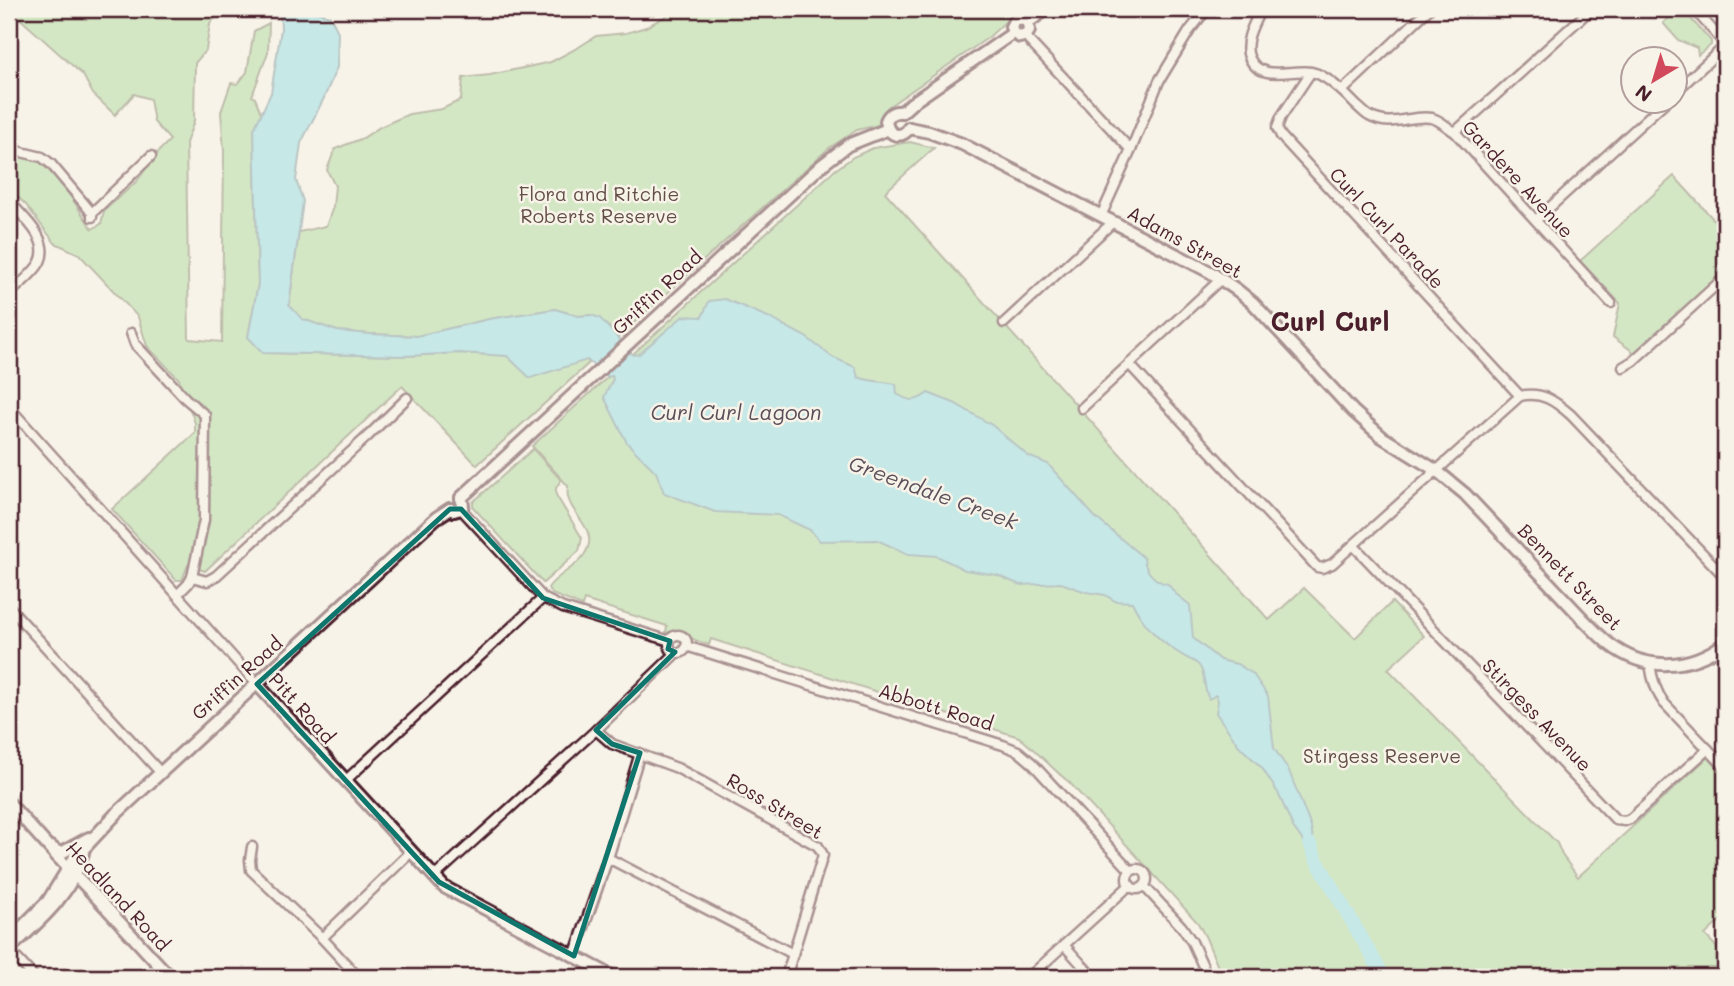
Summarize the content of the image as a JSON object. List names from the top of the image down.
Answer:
{
  "streets": {
    "main road": [
      "Adams Street",
      "Griffin Road",
      "Bennett Street",
      "Pitt Road",
      "Headland Road"
    ],
    "street": [
      "Gardere Avenue",
      "Curl Curl Parade",
      "Abbott Road",
      "Stirgess Avenue",
      "Ross Street"
    ]
  },
  "crossings": [
    ["Gardere Avenue", "Curl Curl Parade"],
    ["Adams Street", "Griffin Road"],
    ["Adams Street", "Bennett Street"],
    ["Griffin Road", "Abbott Road"],
    ["Griffin Road", "Pitt Road"],
    ["Griffin Road", "Headland Road"]
  ],
  "districts": ["Curl Curl"],
  "water": ["Curl Curl Lagoon", "Greendale Creek"],
  "parks": ["Flora and Ritchie Roberts Reserve", "Stirgess Reserve"],
  "north": "bottom left"
}
